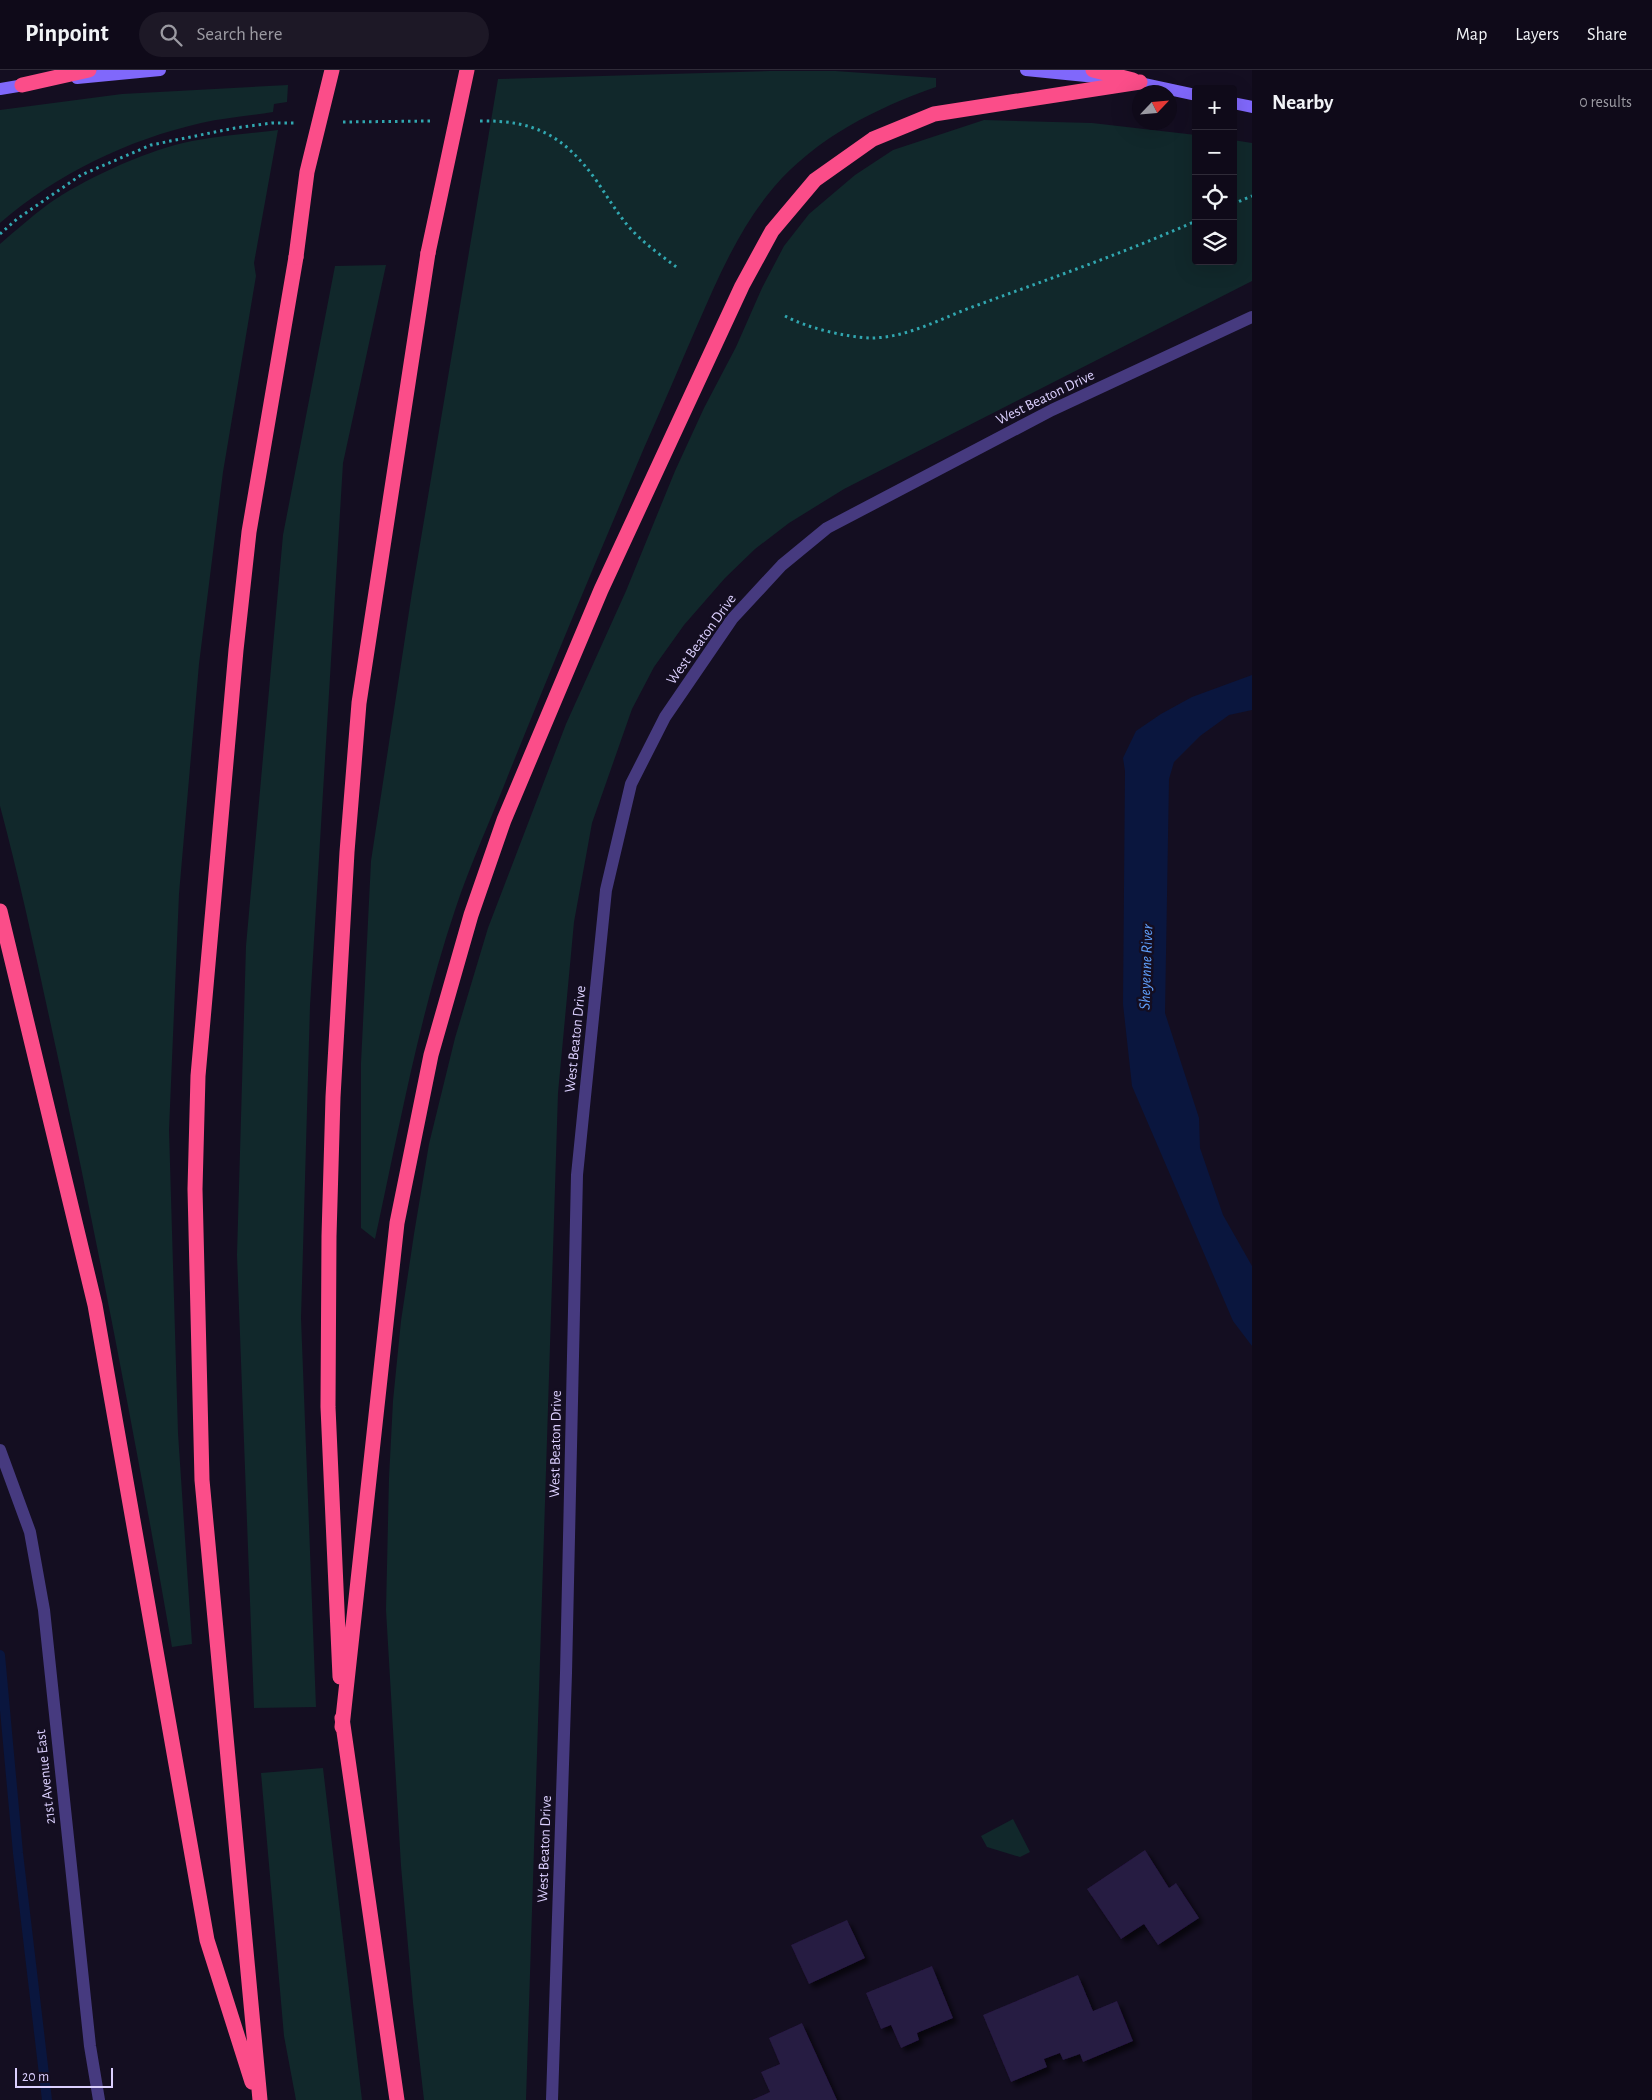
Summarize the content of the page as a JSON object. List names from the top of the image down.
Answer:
{
  "streets": {
    "street": ["West Beaton Drive", "21st Avenue East"]
  },
  "water": ["Sheyenne River"],
  "scale_bar": "20 m",
  "north": "top right",
  "page": {
    "header": "Pinpoint",
    "search": "Search here",
    "nav": ["Map", "Layers", "Share"],
    "heading": ["Nearby", "0 results"],
    "map_buttons": ["+", "−"],
    "scale": "20 m"
  }
}
